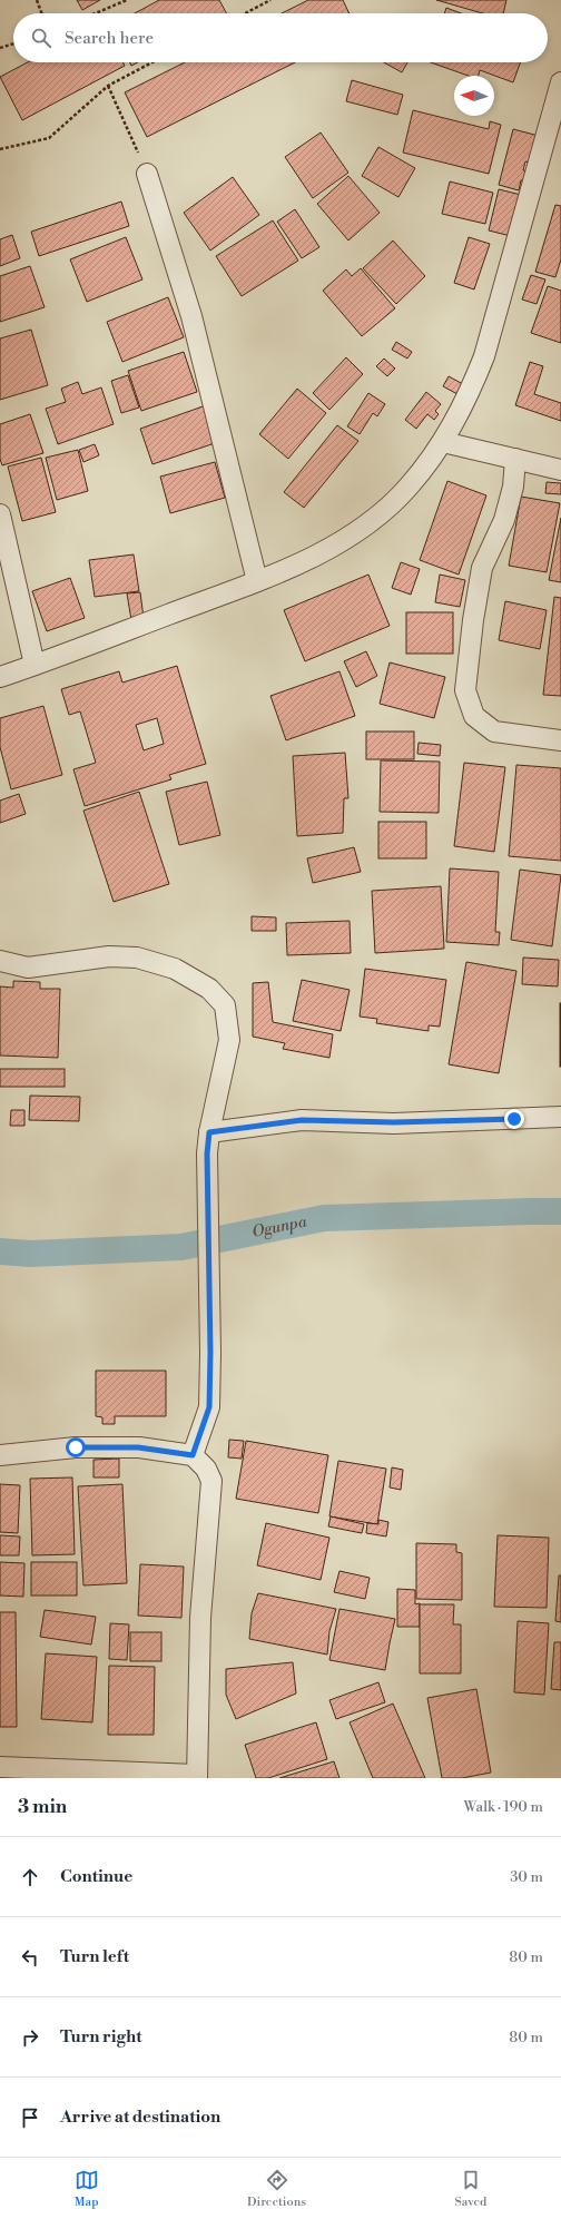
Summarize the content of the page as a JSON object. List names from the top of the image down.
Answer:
{
  "water": ["Ogunpa"],
  "north": "left",
  "page": {
    "search": "Search here",
    "heading": ["3 min", "Walk · 190 m"],
    "list": [
      ["Continue", "30 m"],
      ["Turn left", "80 m"],
      ["Turn right", "80 m"],
      "Arrive at destination"
    ],
    "nav": ["Map", "Directions", "Saved"]
  }
}
